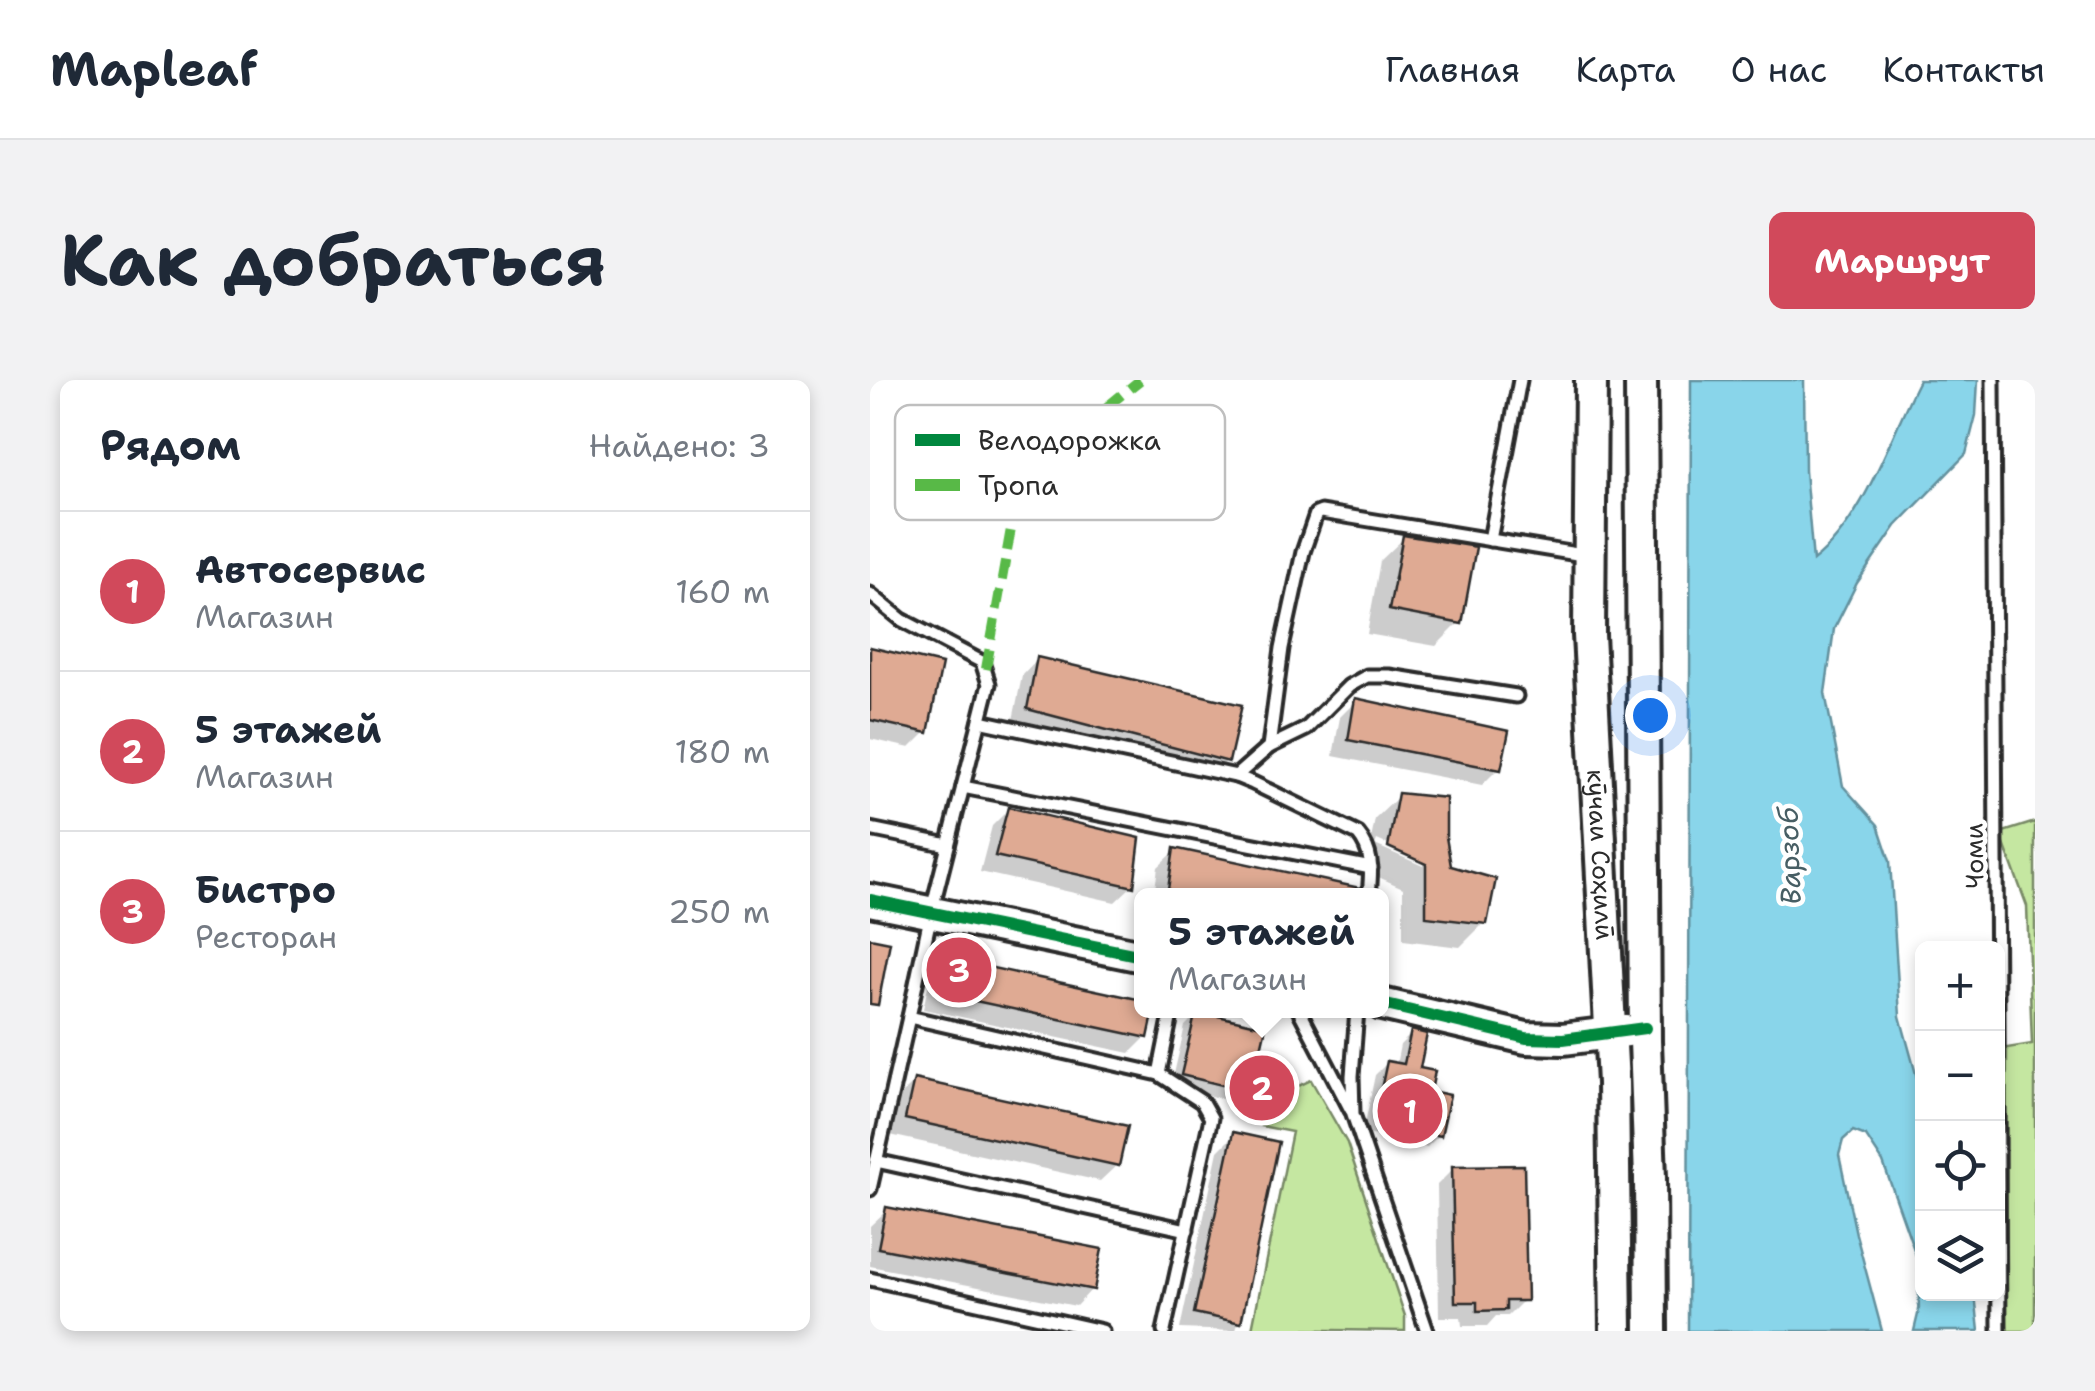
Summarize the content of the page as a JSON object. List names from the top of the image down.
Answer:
{
  "streets": {
    "main road": ["кӯчаи Соҳилӣ"],
    "lane": ["Чоми"]
  },
  "water": ["Варзоб"],
  "legend": ["Велодорожка", "Тропа"],
  "page": {
    "header": "Mapleaf",
    "nav": [
      "Главная",
      "Карта",
      "О нас",
      "Контакты"
    ],
    "buttons": "Маршрут",
    "title": "Как добраться",
    "heading": ["Рядом", "Найдено: 3"],
    "list": [
      {
        "mark": "1",
        "name": "Автосервис",
        "note": "Магазин",
        "value": "160 m"
      },
      {
        "mark": "2",
        "name": "5 этажей",
        "note": "Магазин",
        "value": "180 m"
      },
      {
        "mark": "3",
        "name": "Бистро",
        "note": "Ресторан",
        "value": "250 m"
      }
    ],
    "popup": ["5 этажей", "Магазин"],
    "pins": ["3", "2", "1"],
    "map_buttons": ["+", "−"]
  }
}
